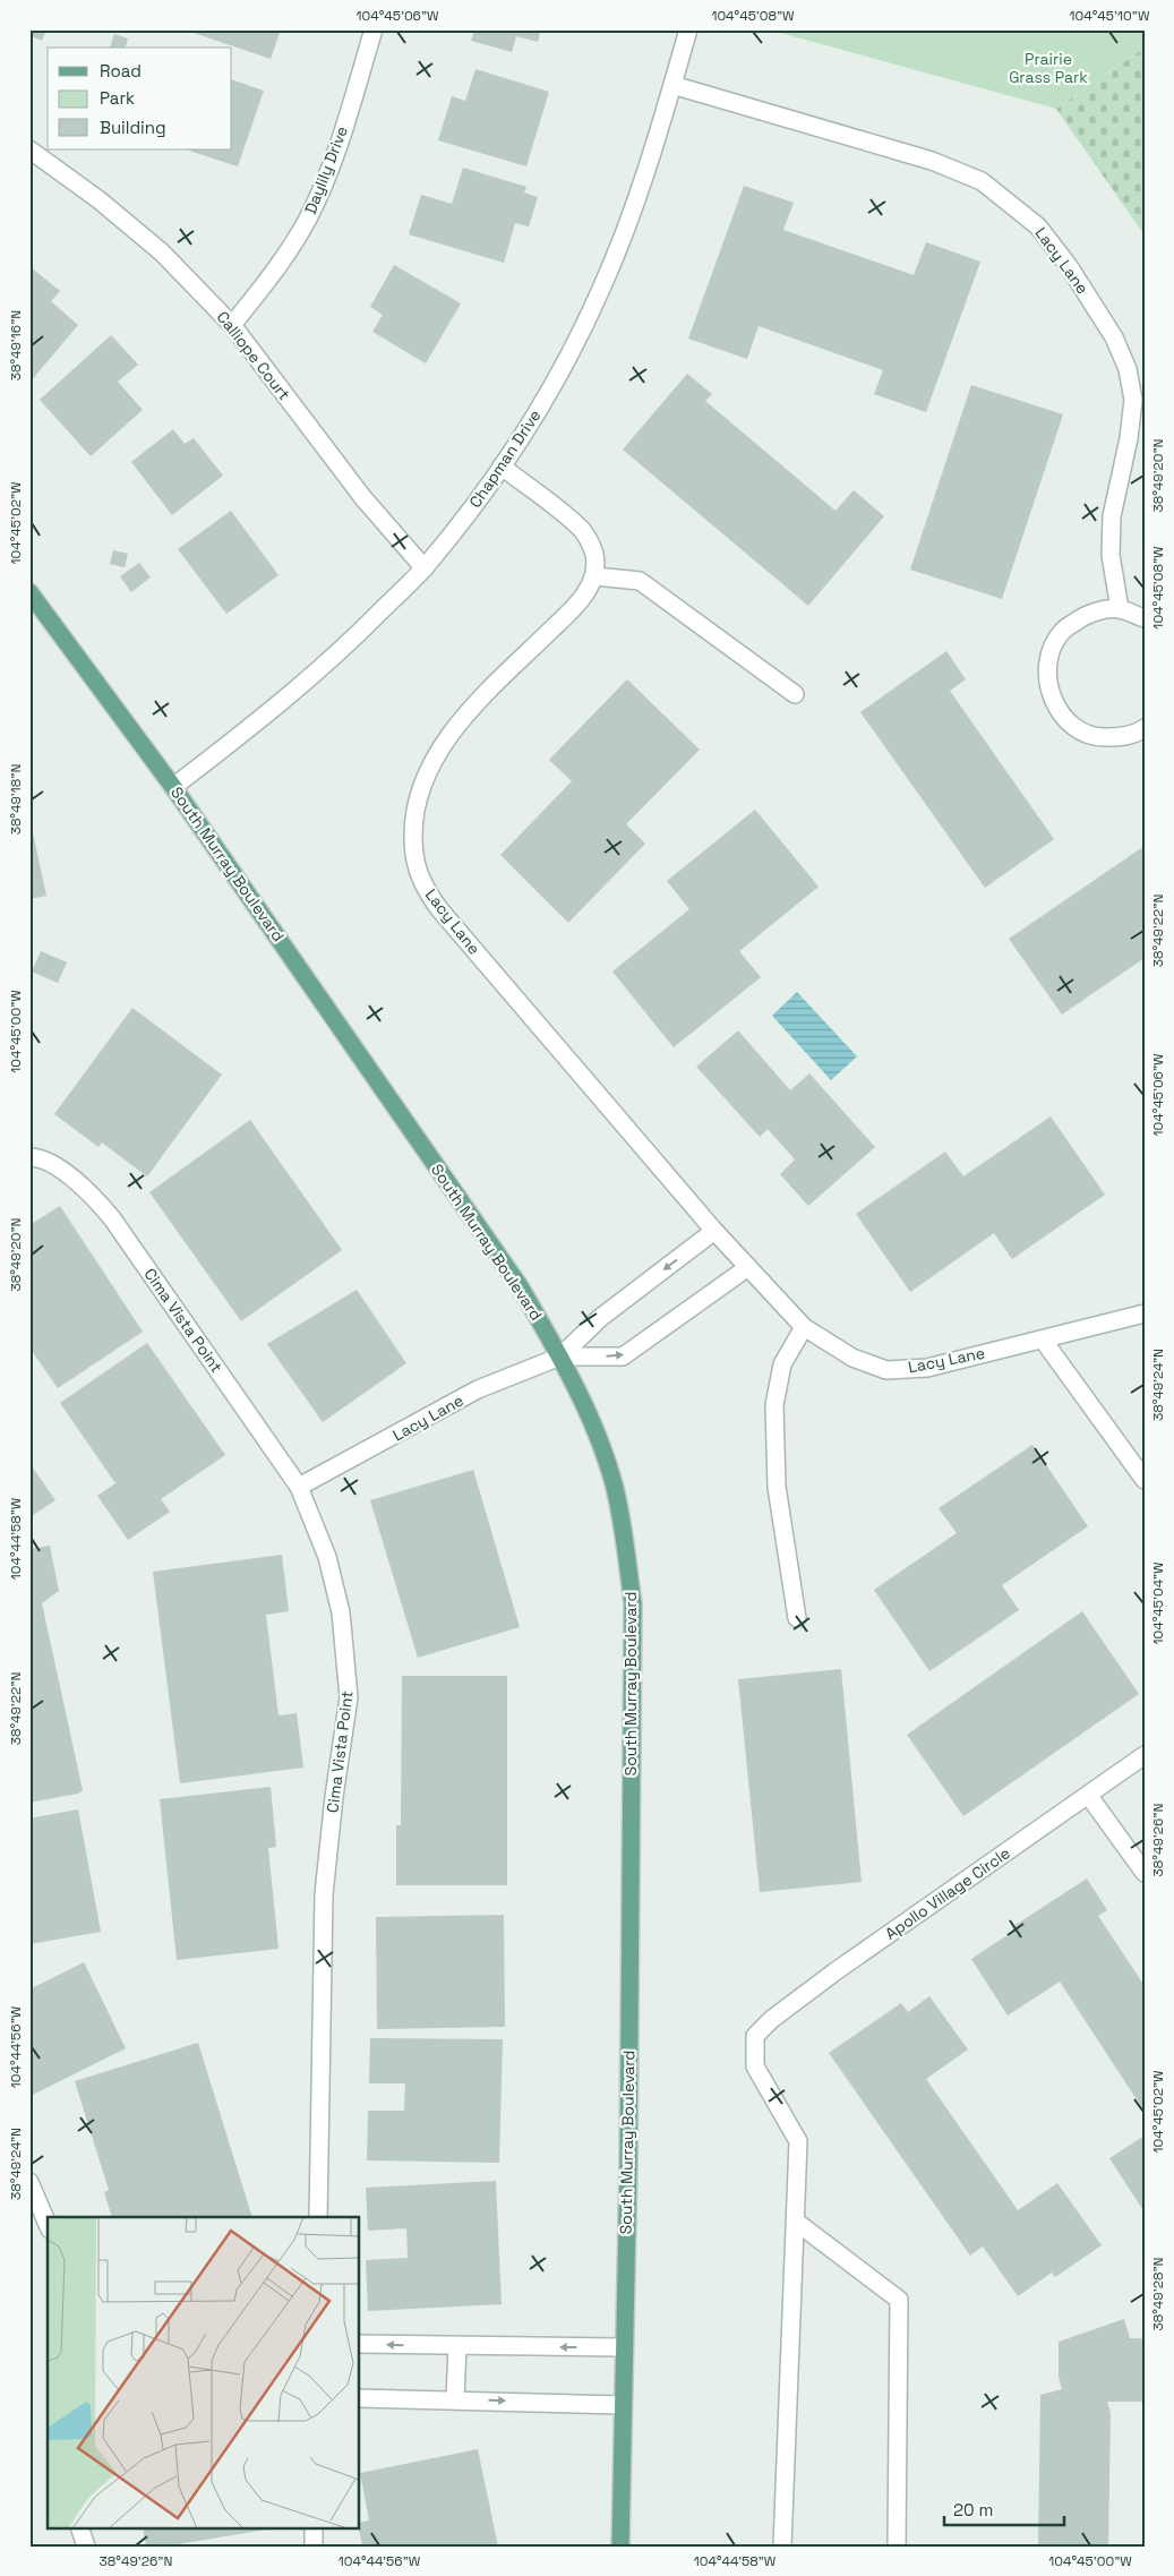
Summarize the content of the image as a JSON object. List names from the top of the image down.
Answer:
{
  "streets": {
    "main road": ["South Murray Boulevard"],
    "street": [
      "Daylily Drive",
      "Lacy Lane",
      "Calliope Court",
      "Chapman Drive",
      "Cima Vista Point",
      "Apollo Village Circle"
    ]
  },
  "crossings": [
    ["Daylily Drive", "Calliope Court"],
    ["Lacy Lane", "Chapman Drive"],
    ["Lacy Lane", "South Murray Boulevard"],
    ["Lacy Lane", "Cima Vista Point"],
    ["Calliope Court", "Chapman Drive"],
    ["Chapman Drive", "South Murray Boulevard"]
  ],
  "parks": ["Prairie Grass Park"],
  "legend": ["Road", "Park", "Building"],
  "scale_bar": "20 m",
  "coordinates": [
    "104°45'06\"W",
    "104°45'08\"W",
    "104°45'10\"W",
    "38°49'16\"N",
    "38°49'20\"N",
    "104°45'02\"W",
    "38°49'18\"N",
    "38°49'22\"N",
    "104°45'00\"W",
    "38°49'24\"N",
    "104°44'58\"W",
    "104°45'04\"W",
    "38°49'26\"N",
    "104°44'56\"W",
    "38°49'28\"N"
  ]
}
